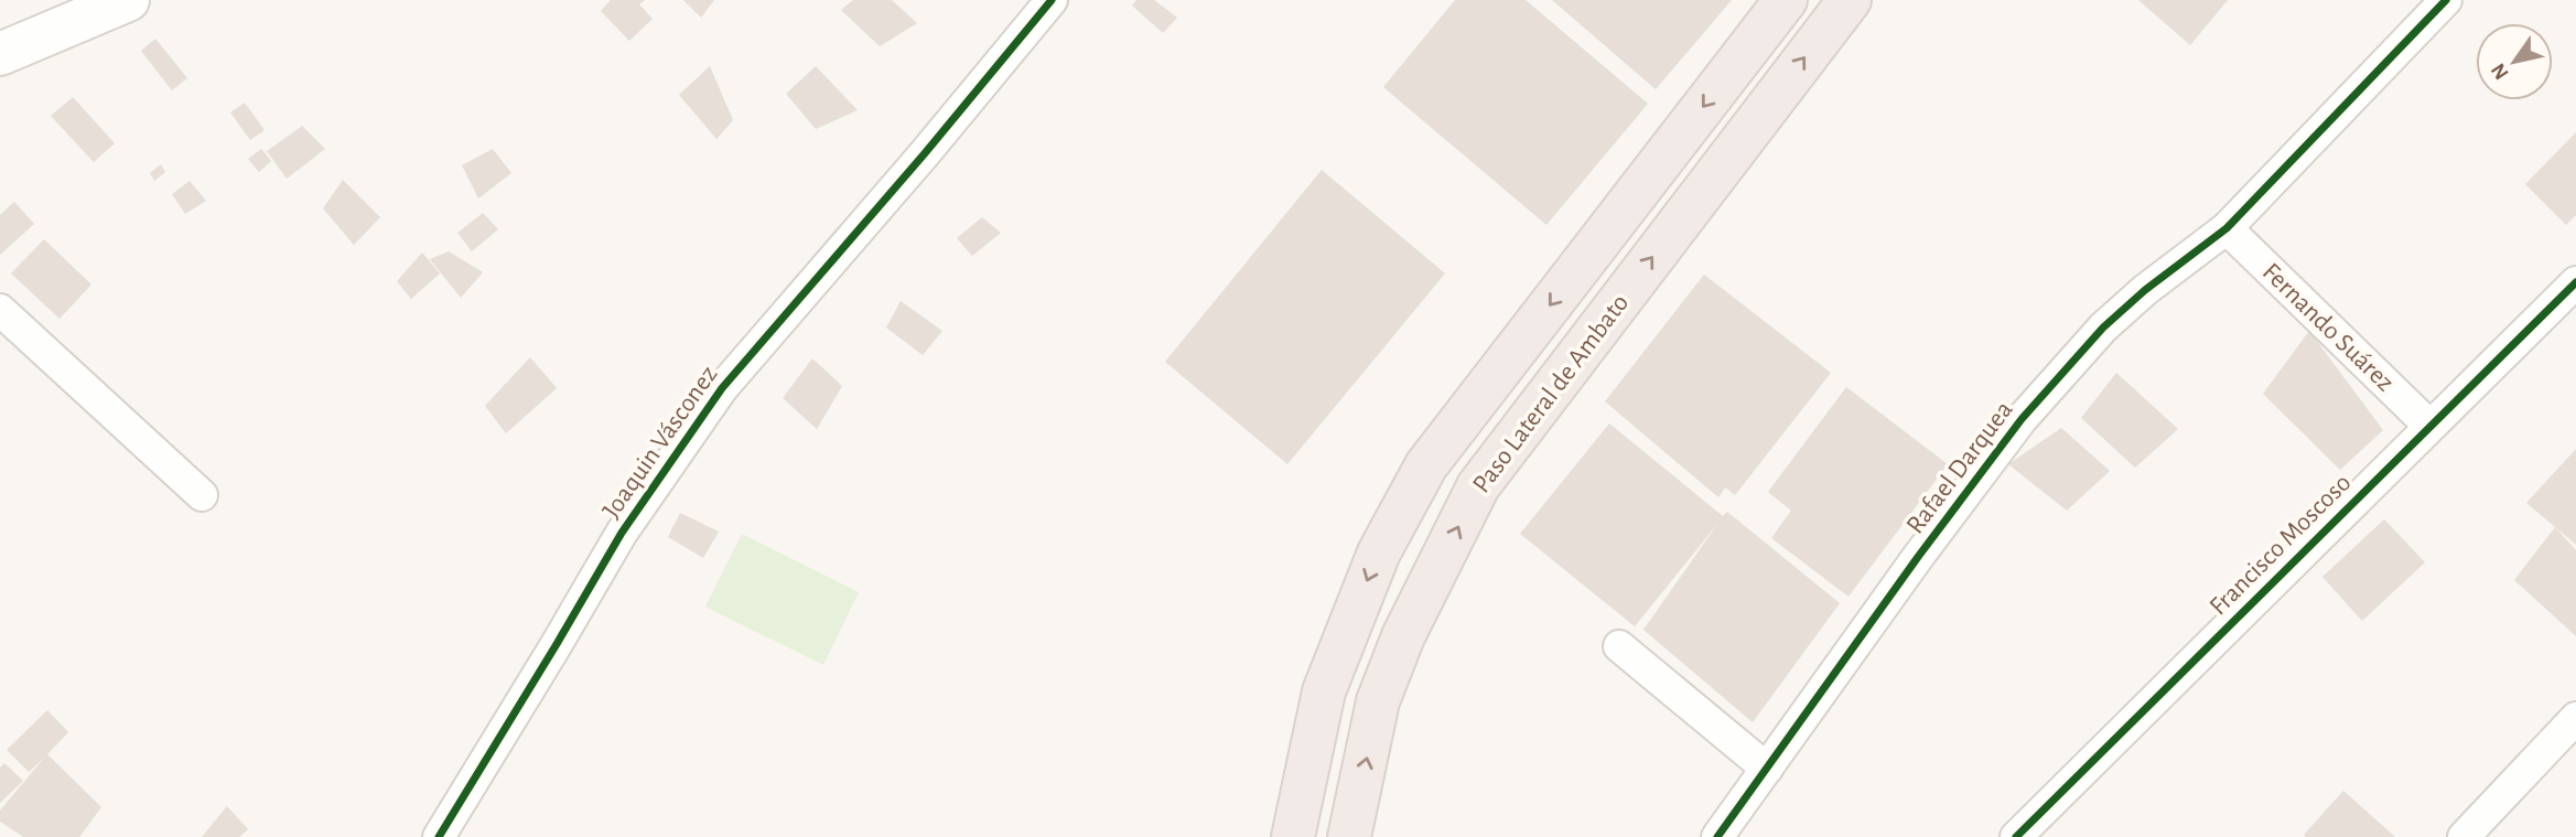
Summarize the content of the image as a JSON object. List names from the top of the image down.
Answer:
{
  "streets": {
    "highway": ["Paso Lateral de Ambato"],
    "street": [
      "Fernando Suárez",
      "Joaquin Vásconez",
      "Rafael Darquea",
      "Francisco Moscoso"
    ]
  },
  "crossings": [
    ["Fernando Suárez", "Rafael Darquea"],
    ["Fernando Suárez", "Francisco Moscoso"]
  ],
  "north": "bottom left"
}
